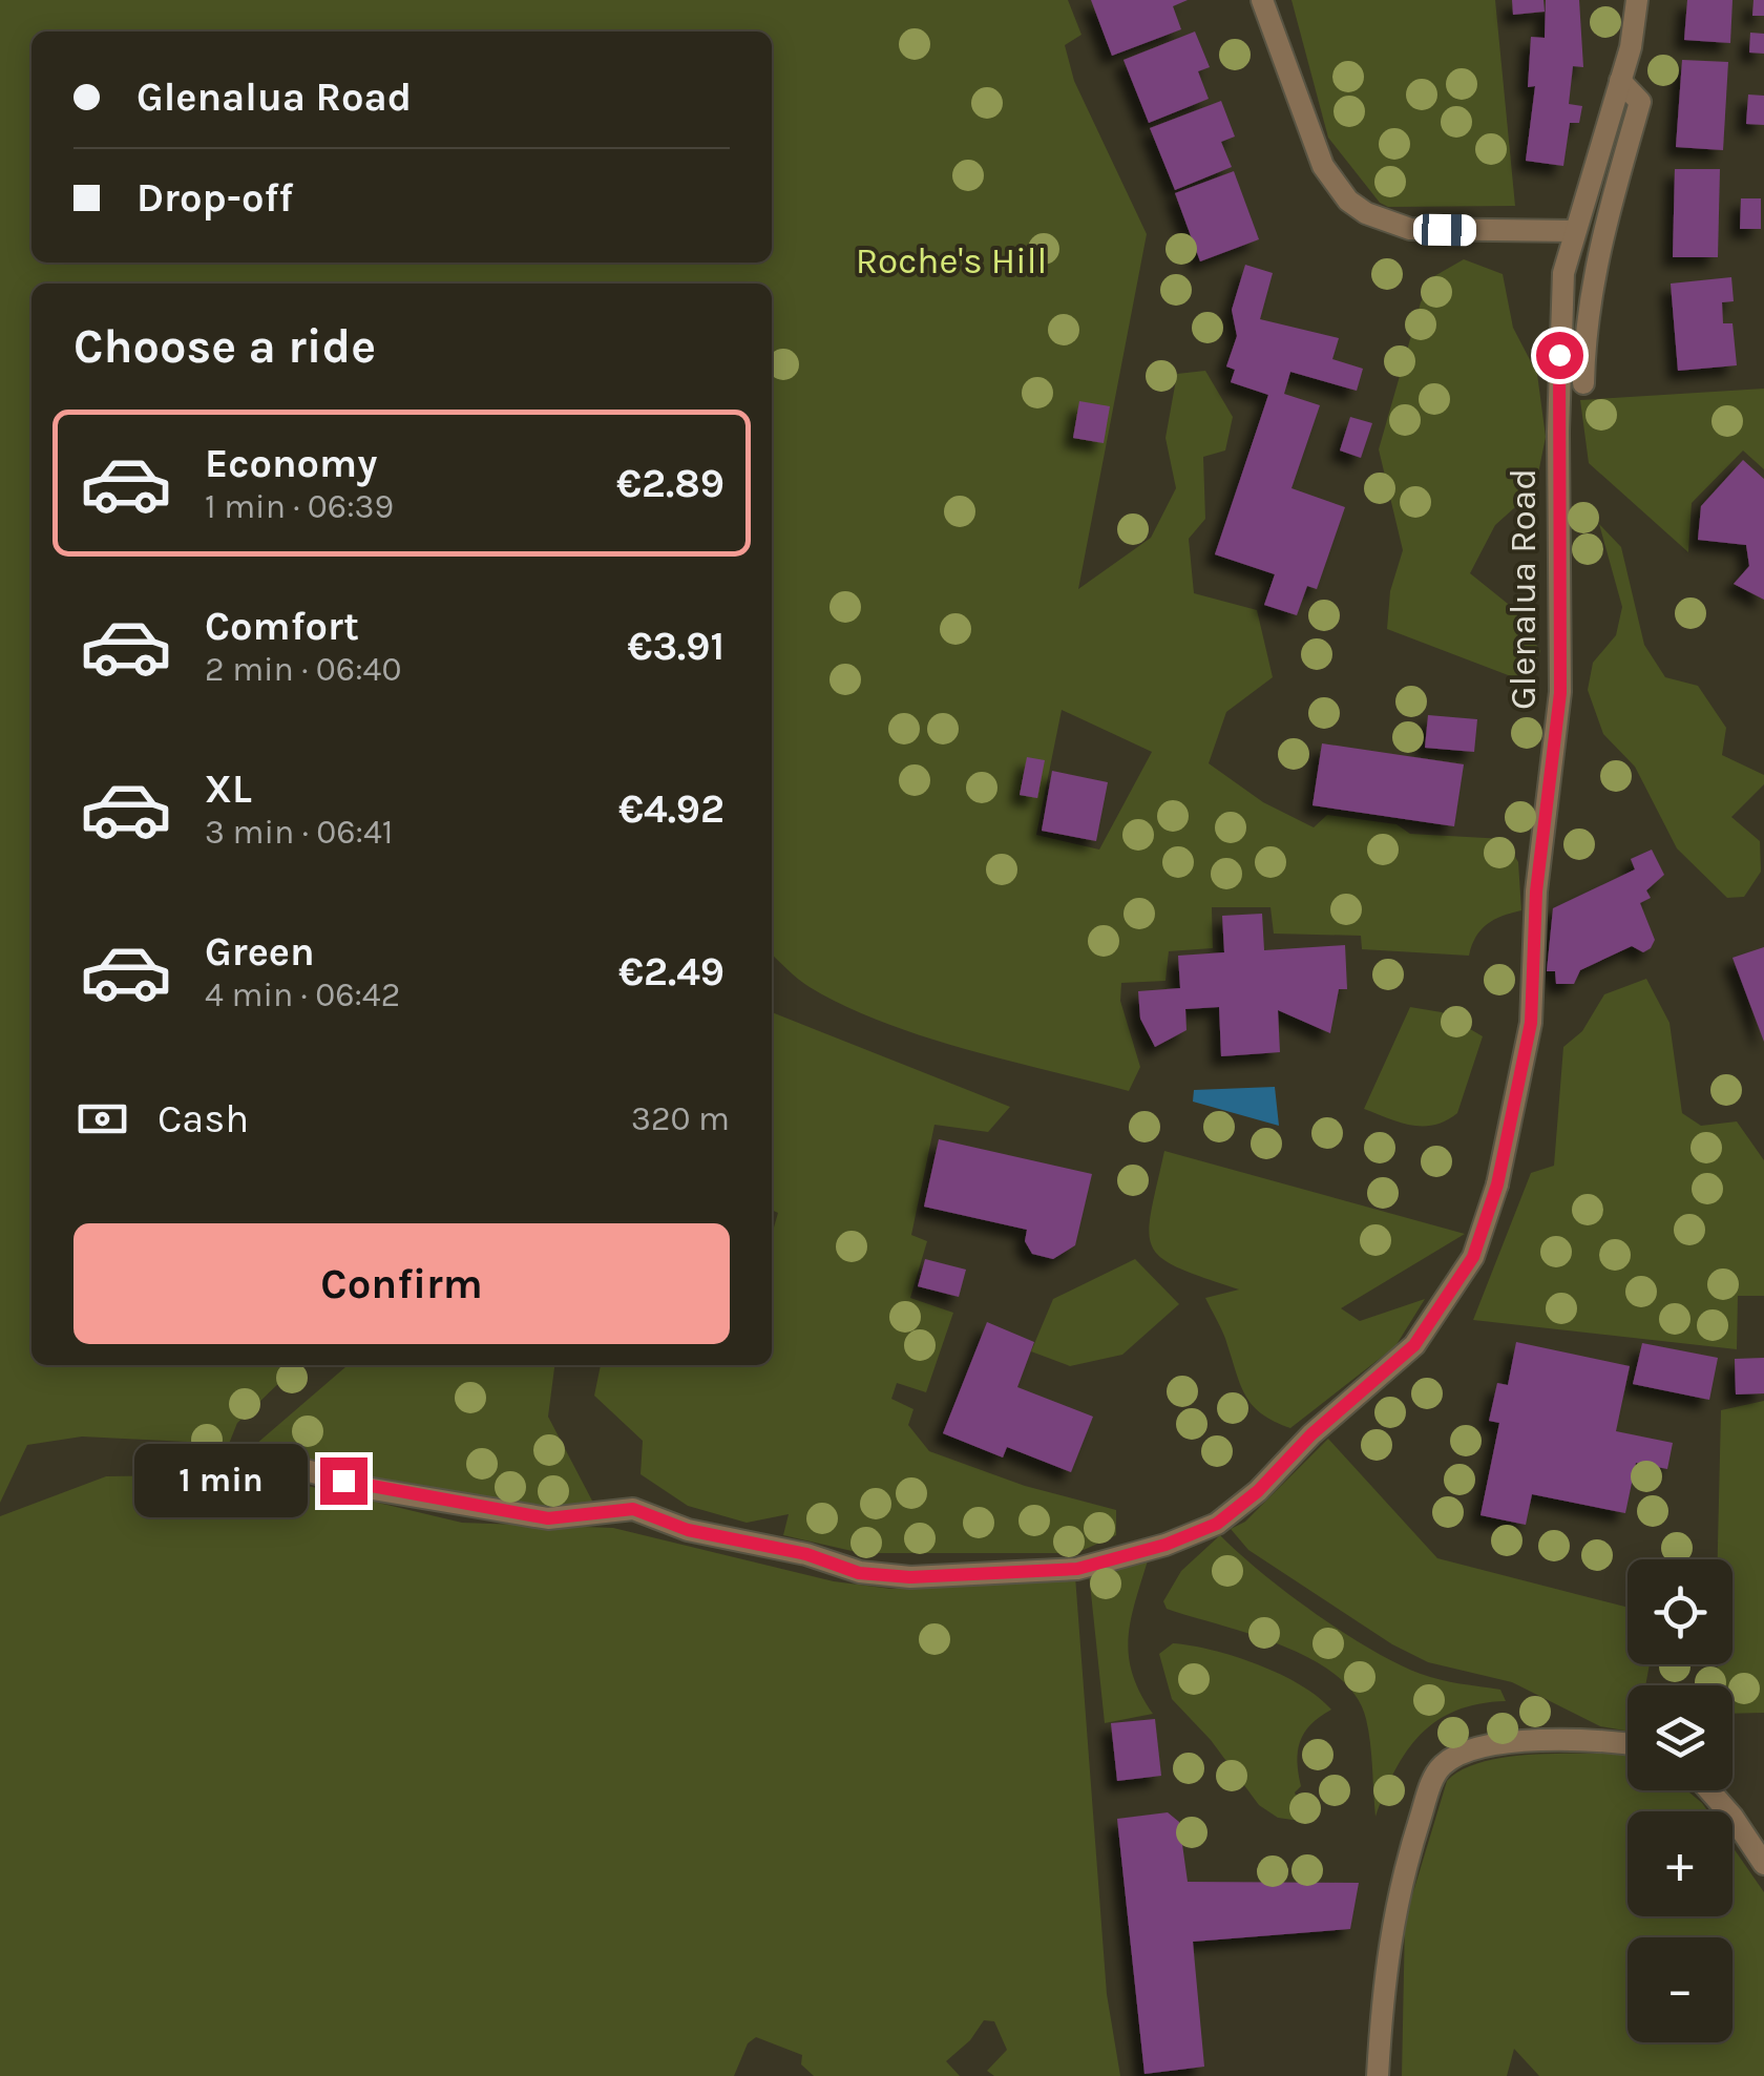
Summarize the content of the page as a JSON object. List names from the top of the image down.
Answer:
{
  "streets": {
    "street": ["Glenalua Road"]
  },
  "parks": ["Roche's Hill"],
  "page": {
    "banner": ["Glenalua Road", "Drop-off"],
    "heading": "Choose a ride",
    "list": [
      {
        "name": "Economy",
        "note": "1 min · 06:39",
        "value": "€2.89"
      },
      {
        "name": "Comfort",
        "note": "2 min · 06:40",
        "value": "€3.91"
      },
      {
        "name": "XL",
        "note": "3 min · 06:41",
        "value": "€4.92"
      },
      {
        "name": "Green",
        "note": "4 min · 06:42",
        "value": "€2.49"
      }
    ],
    "pay": ["Cash", "320 m"],
    "buttons": "Confirm",
    "bubble": "1 min",
    "map_buttons": ["+", "−"]
  }
}
